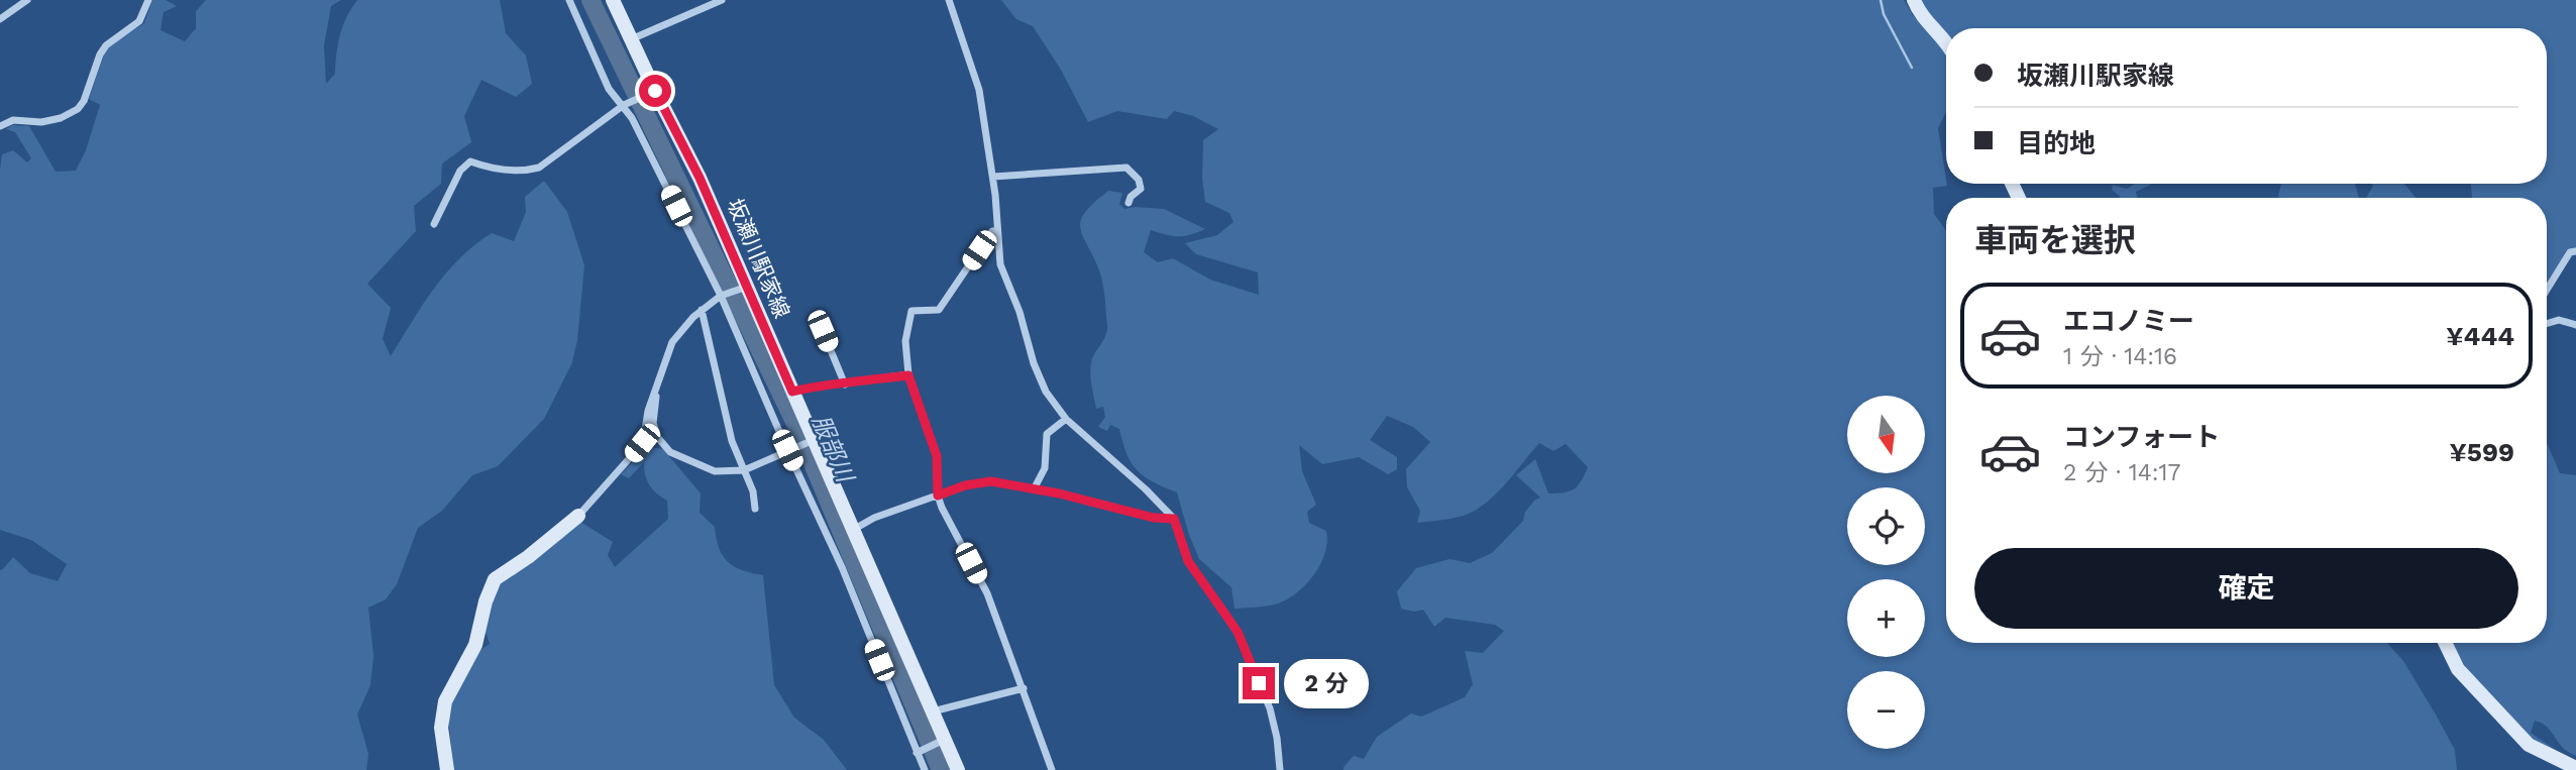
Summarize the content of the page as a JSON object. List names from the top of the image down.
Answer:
{
  "streets": {
    "main road": ["坂瀬川駅家線"]
  },
  "water": ["服部川"],
  "north": "bottom",
  "page": {
    "banner": ["坂瀬川駅家線", "目的地"],
    "heading": "車両を選択",
    "list": [
      {
        "name": "エコノミー",
        "note": "1 分 · 14:16",
        "value": "¥444"
      },
      {
        "name": "コンフォート",
        "note": "2 分 · 14:17",
        "value": "¥599"
      }
    ],
    "map_buttons": ["+", "−"],
    "buttons": "確定",
    "bubble": "2 分"
  }
}
